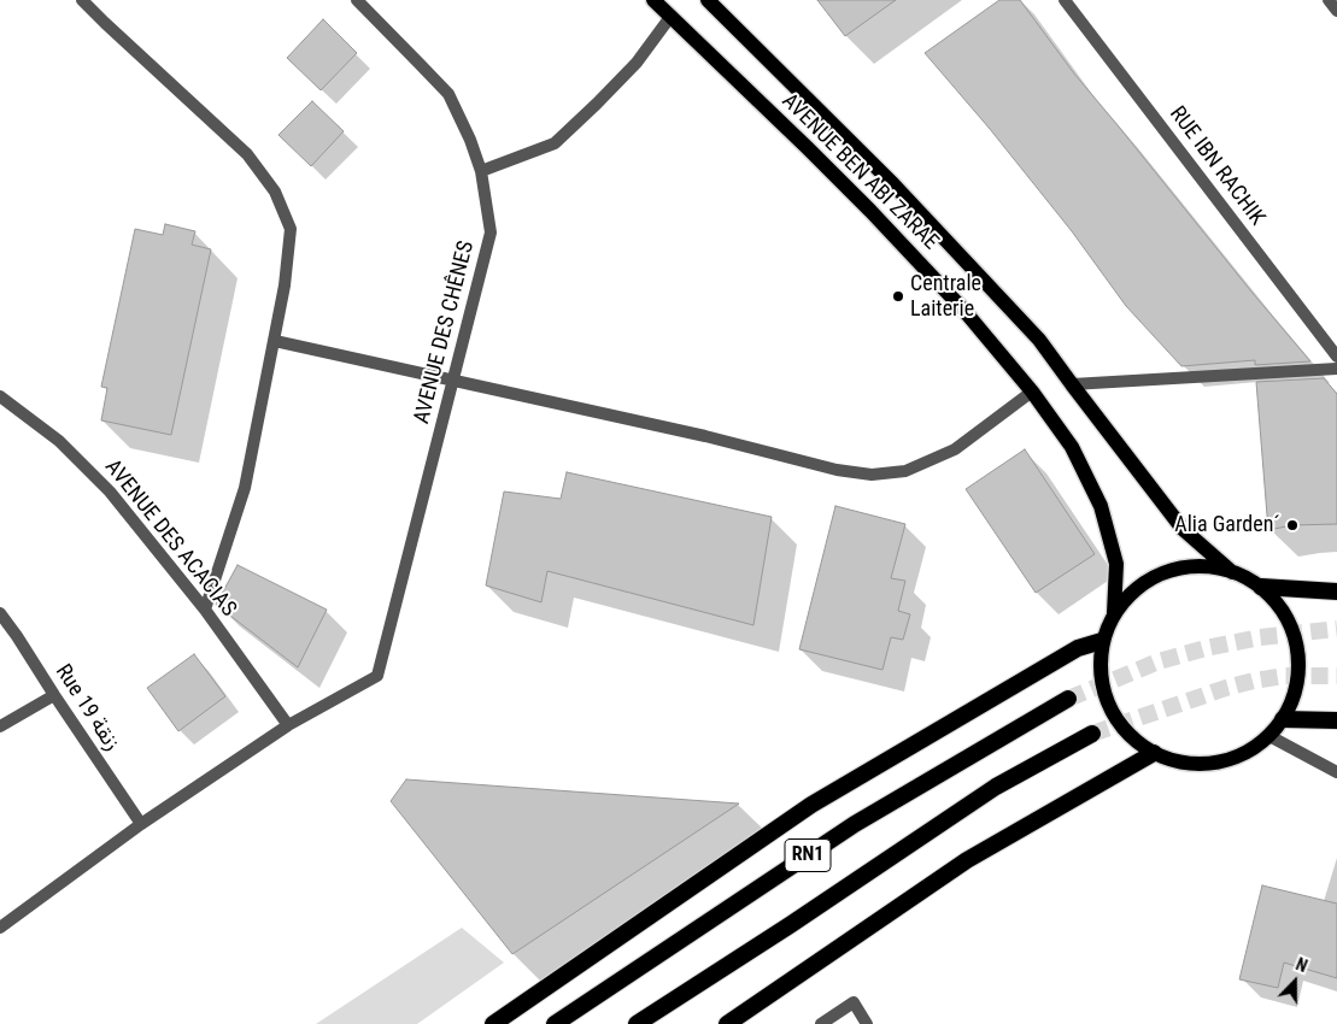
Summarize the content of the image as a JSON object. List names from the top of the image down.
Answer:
{
  "streets": {
    "highway": ["RN1"],
    "main road": ["AVENUE BEN ABI ZARAE"],
    "street": [
      "RUE IBN RACHIK",
      "AVENUE DES CHÊNES",
      "AVENUE DES ACACIAS",
      "Rue 19 زنقة"
    ]
  },
  "crossings": [
    ["AVENUE DES CHÊNES", "AVENUE DES ACACIAS"]
  ],
  "places": ["Centrale Laiterie", "Alia Garden´"],
  "north": "top"
}
